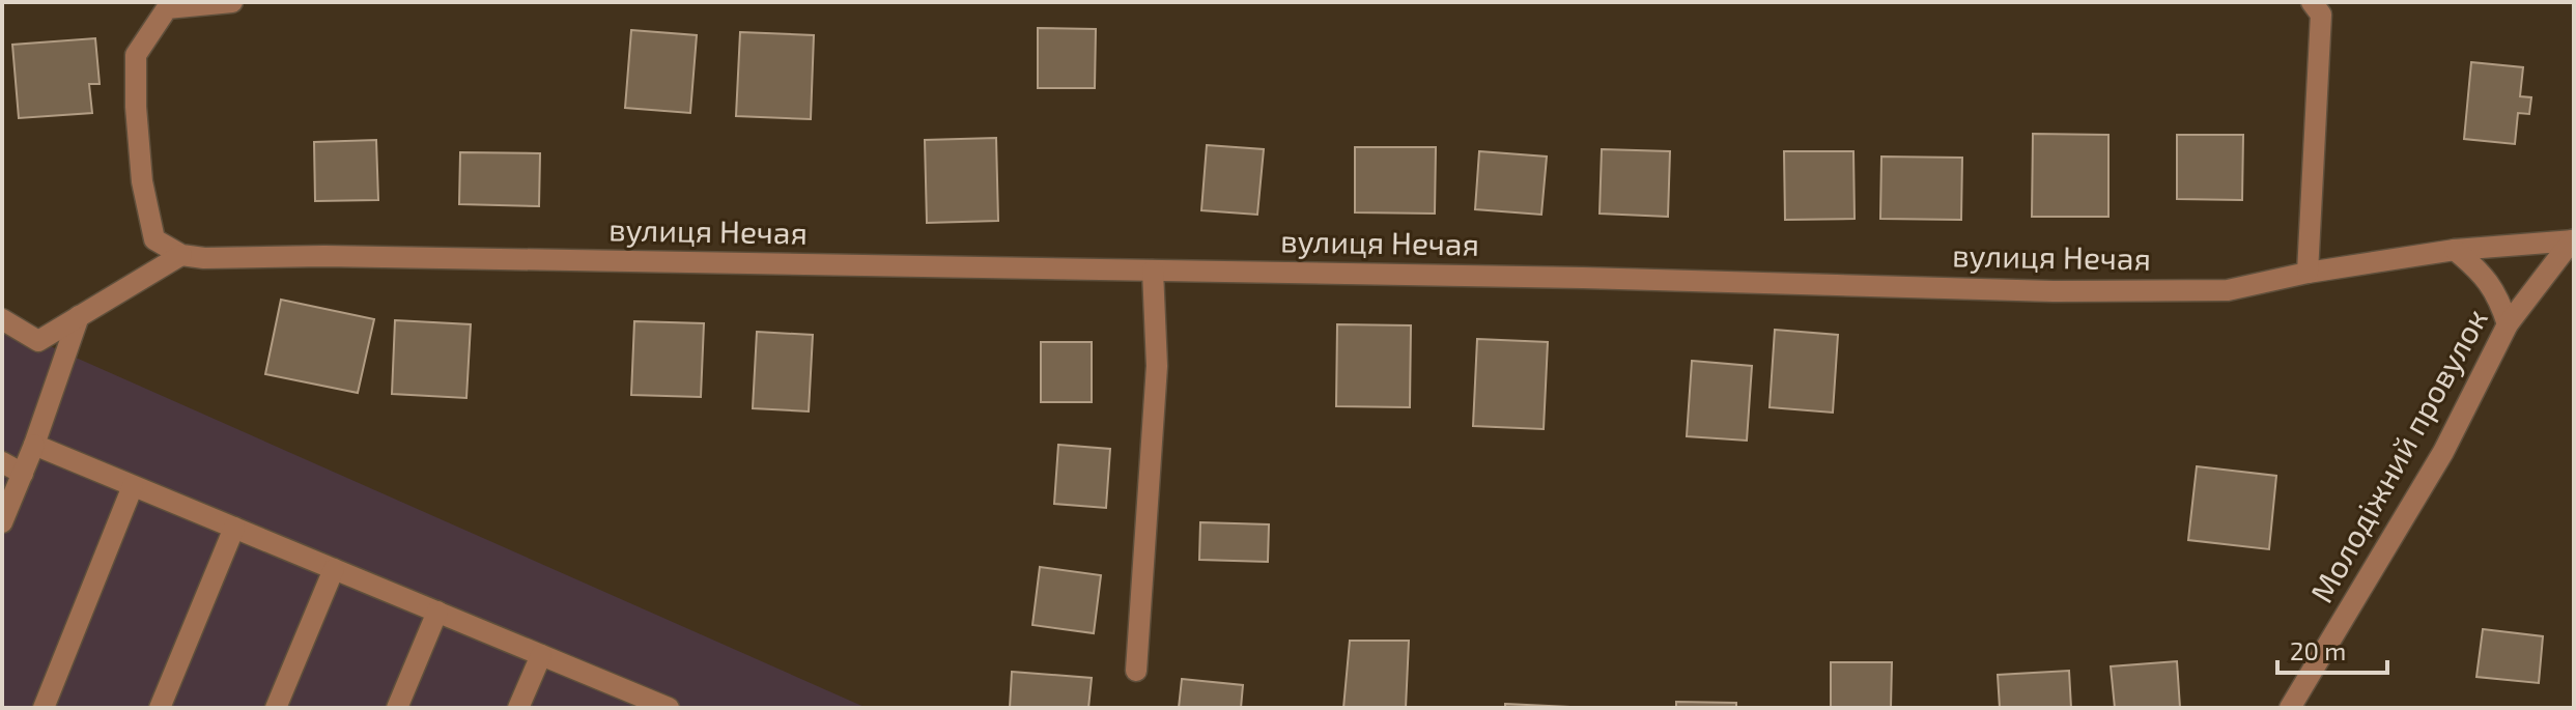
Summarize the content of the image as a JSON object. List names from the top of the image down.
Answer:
{
  "streets": {
    "street": ["вулиця Нечая", "Молодіжний провулок"]
  },
  "crossings": [
    ["вулиця Нечая", "Молодіжний провулок"]
  ],
  "scale_bar": "20 m"
}
